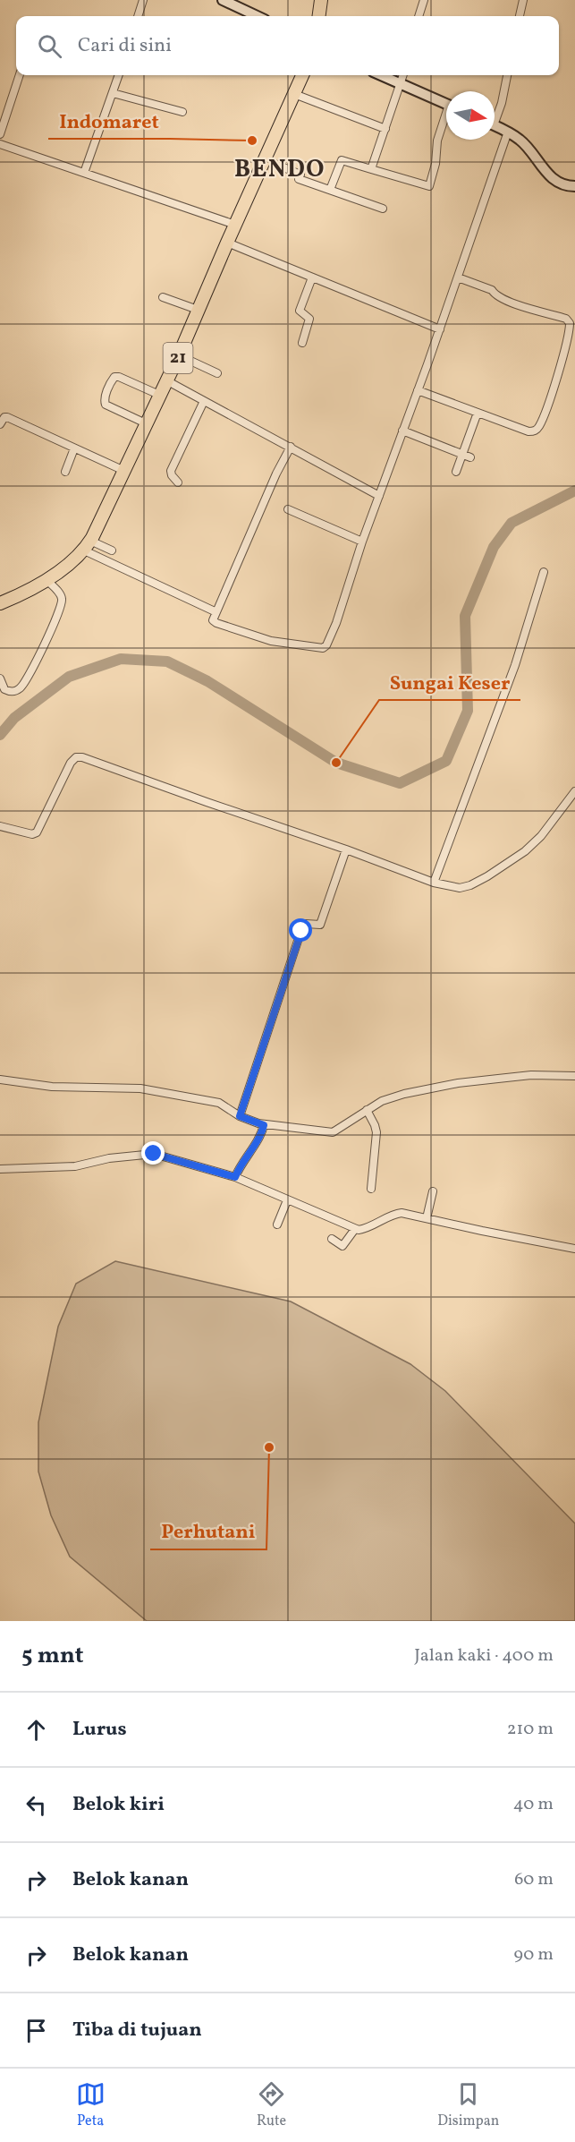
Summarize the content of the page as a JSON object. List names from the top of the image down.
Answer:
{
  "streets": {
    "highway": ["21"]
  },
  "districts": ["BENDO"],
  "places": ["Indomaret", "Sungai Keser", "Perhutani"],
  "north": "right",
  "page": {
    "search": "Cari di sini",
    "heading": ["5 mnt", "Jalan kaki · 400 m"],
    "list": [
      ["Lurus", "210 m"],
      ["Belok kiri", "40 m"],
      ["Belok kanan", "60 m"],
      ["Belok kanan", "90 m"],
      "Tiba di tujuan"
    ],
    "nav": ["Peta", "Rute", "Disimpan"]
  }
}
